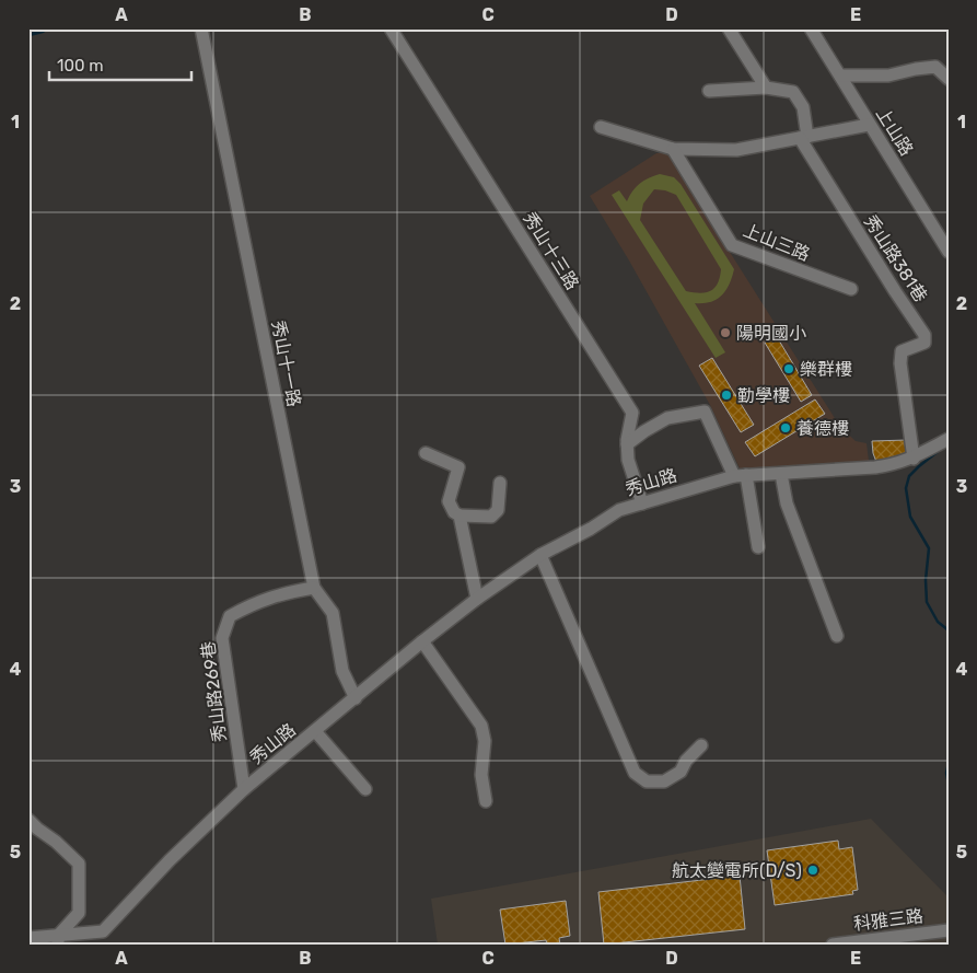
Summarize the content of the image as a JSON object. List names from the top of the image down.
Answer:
{
  "streets": {
    "street": [
      "上山路",
      "上山三路",
      "秀山十三路",
      "秀山路381巷",
      "秀山十一路",
      "秀山路",
      "秀山路269巷",
      "科雅三路"
    ]
  },
  "crossings": [
    ["秀山十三路", "秀山路"],
    ["秀山路381巷", "秀山路"],
    ["秀山十一路", "秀山路"],
    ["秀山十一路", "秀山路269巷"],
    ["秀山路", "秀山路269巷"]
  ],
  "places": [
    "陽明國小",
    "樂群樓",
    "勤學樓",
    "養德樓",
    "航太變電所(D/S)"
  ],
  "scale_bar": "100 m",
  "grid": {
    "columns": [
      "A",
      "B",
      "C",
      "D",
      "E"
    ],
    "rows": [
      "1",
      "2",
      "3",
      "4",
      "5"
    ]
  }
}
